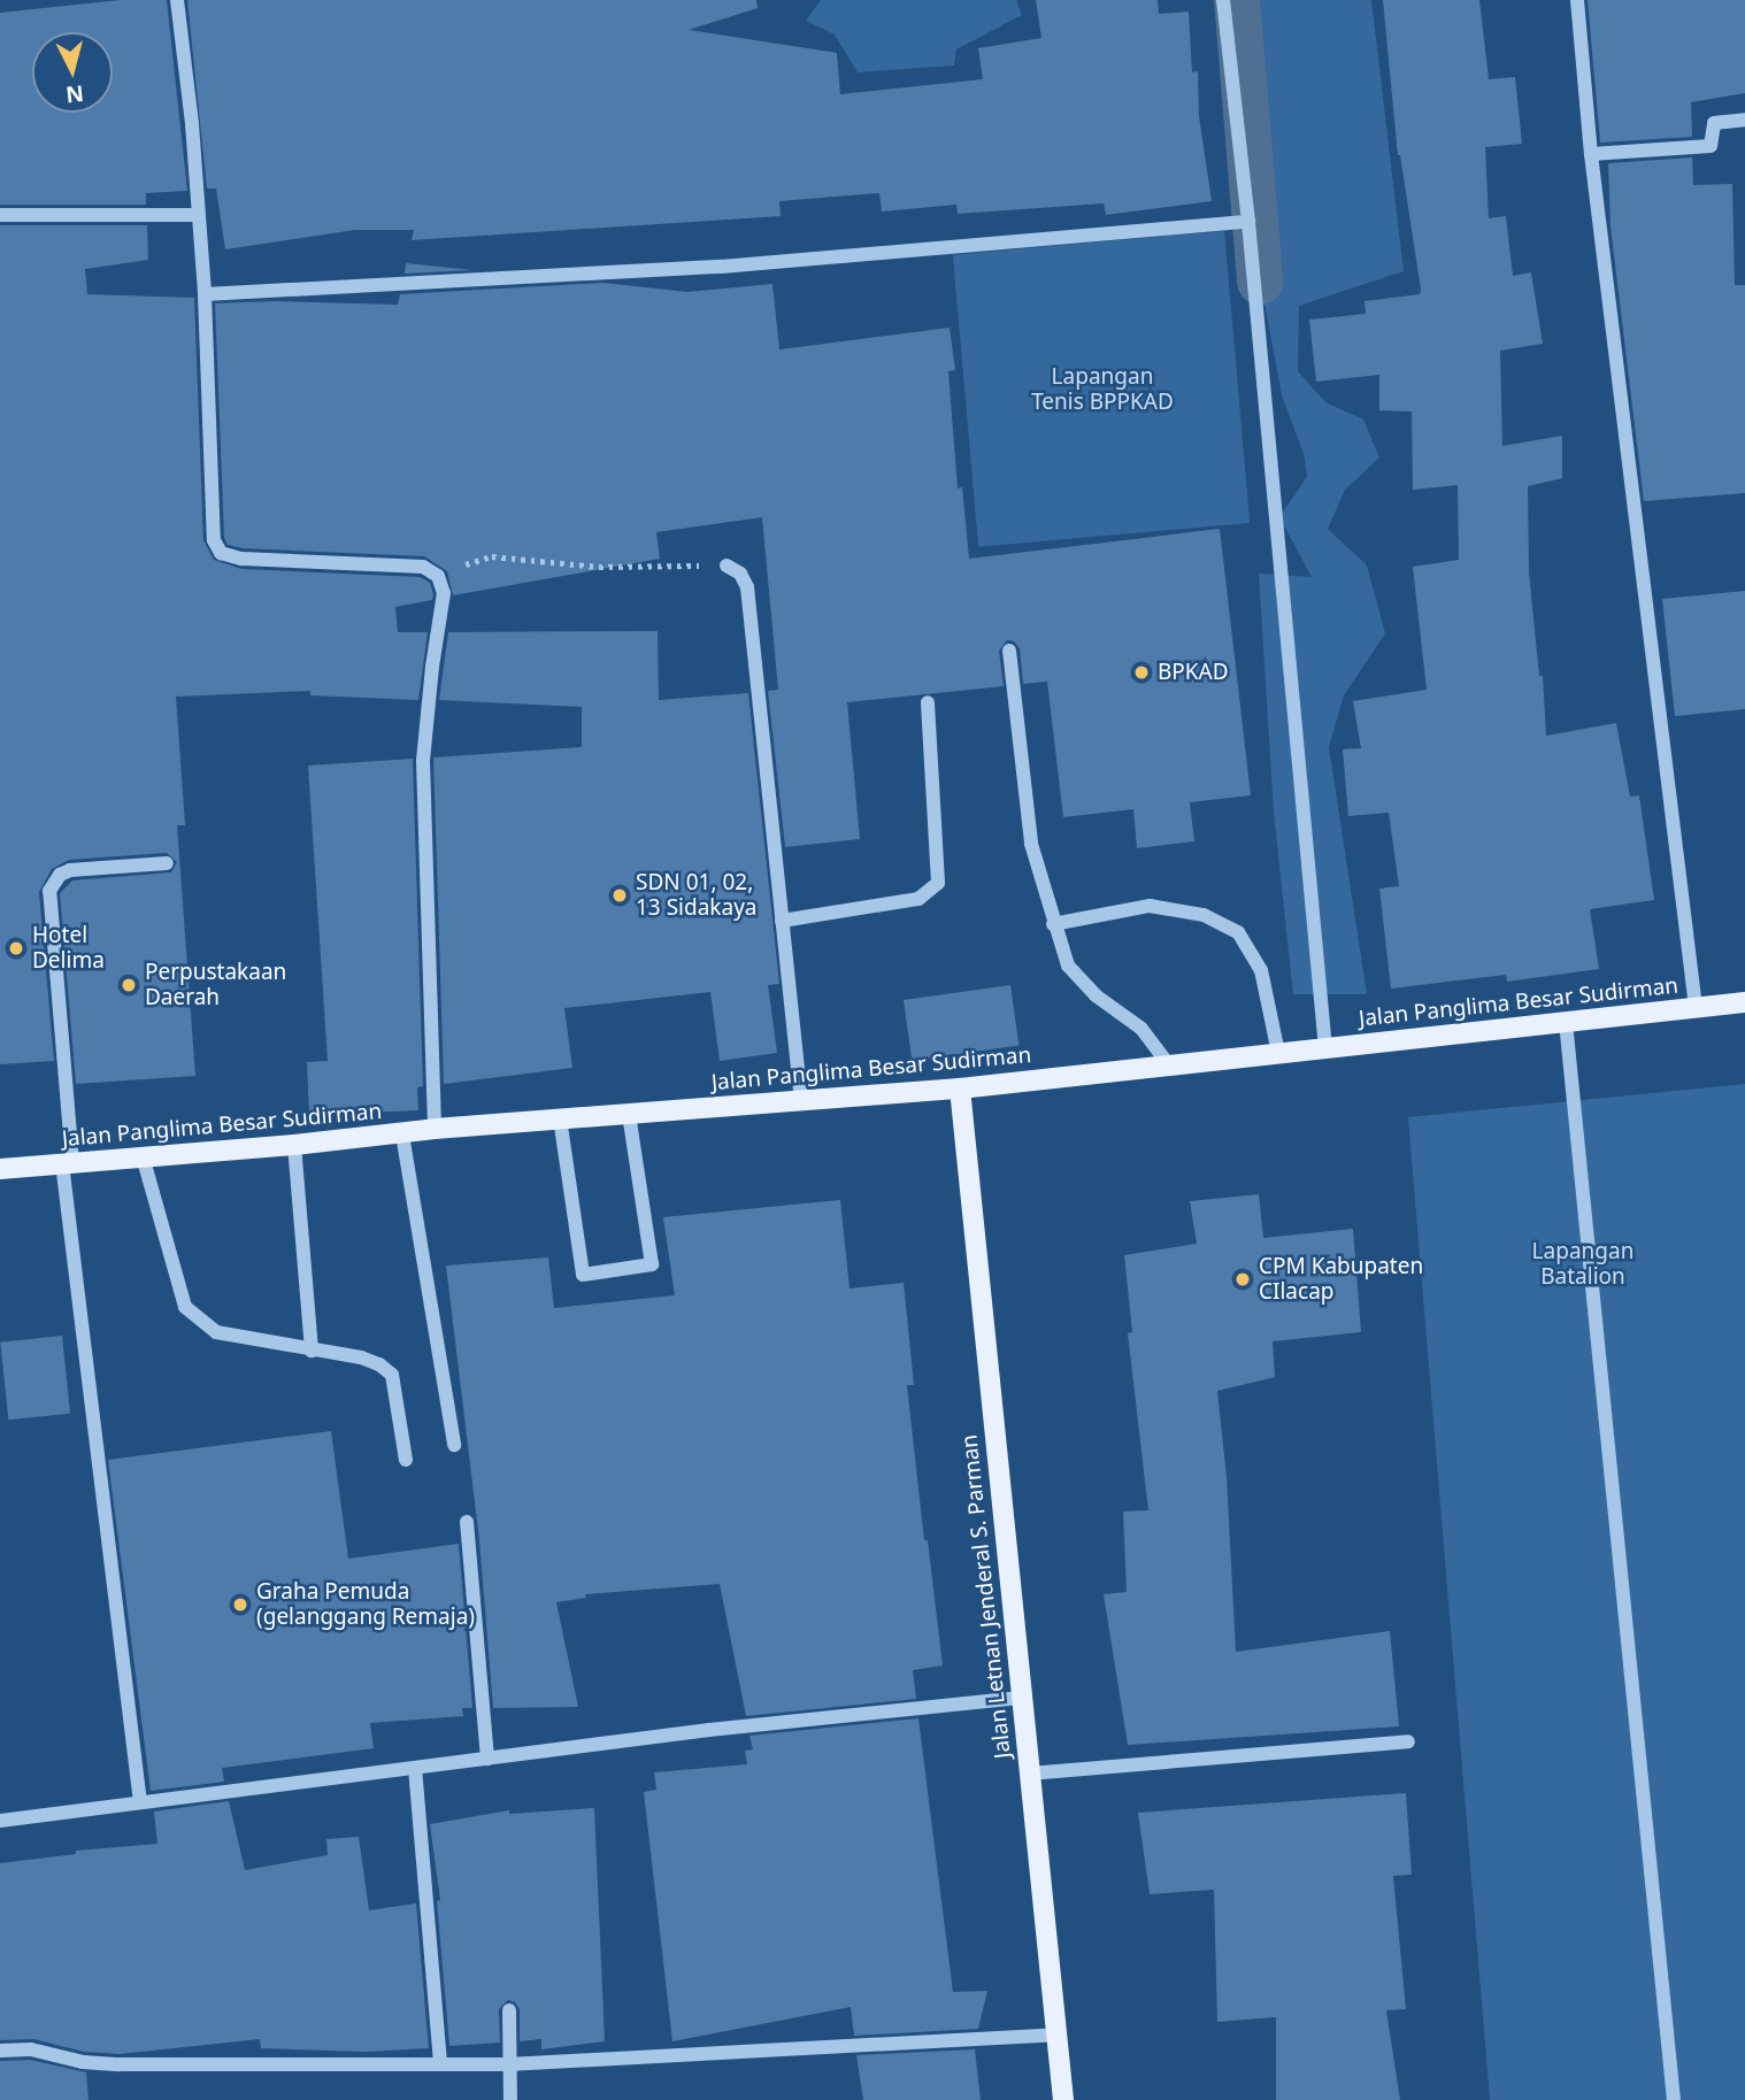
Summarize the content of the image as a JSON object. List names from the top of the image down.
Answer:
{
  "streets": {
    "main road": ["Jalan Panglima Besar Sudirman", "Jalan Letnan Jenderal S. Parman"]
  },
  "crossings": [
    ["Jalan Panglima Besar Sudirman", "Jalan Letnan Jenderal S. Parman"]
  ],
  "parks": ["Lapangan Tenis BPPKAD", "Lapangan Batalion"],
  "places": [
    "BPKAD",
    "SDN 01, 02, 13 Sidakaya",
    "Hotel Delima",
    "Perpustakaan Daerah",
    "CPM Kabupaten CIlacap",
    "Graha Pemuda (gelanggang Remaja)"
  ],
  "north": "bottom"
}
